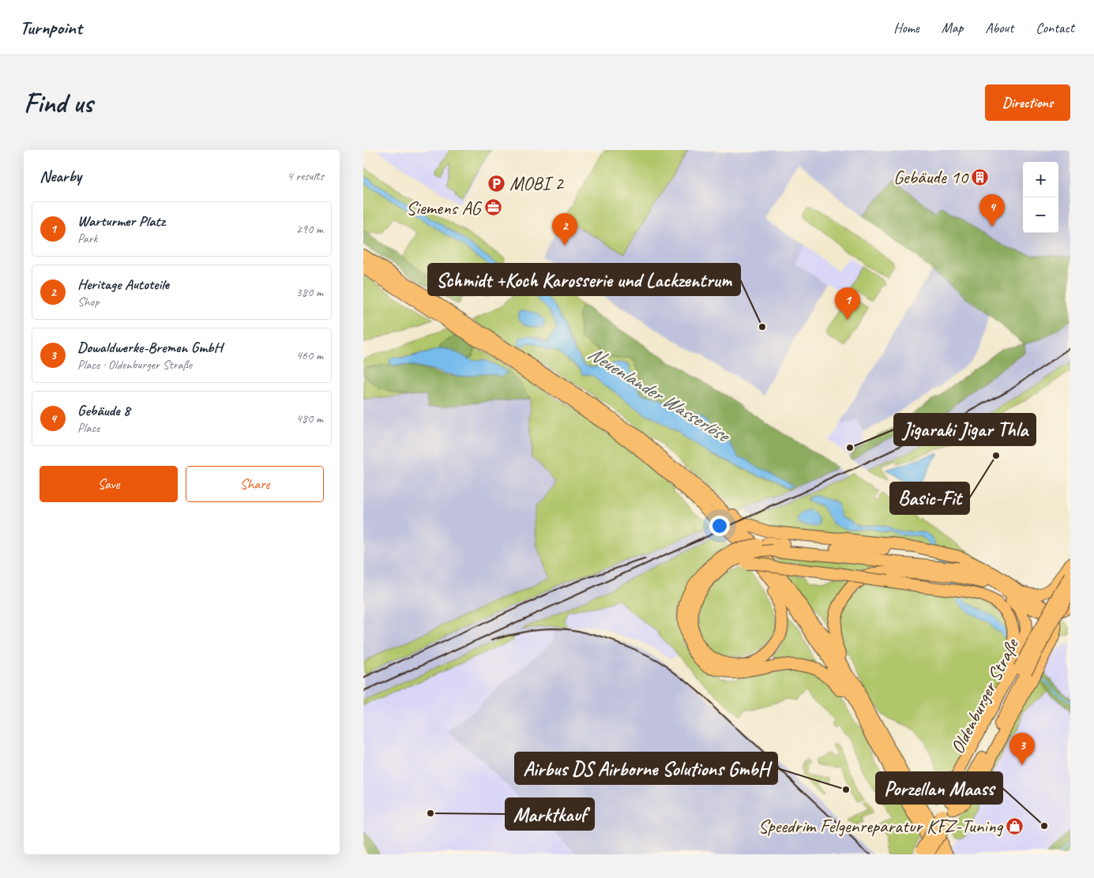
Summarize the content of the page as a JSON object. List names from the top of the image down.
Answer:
{
  "streets": {
    "highway": ["Oldenburger Straße"]
  },
  "water": ["Neuenlander Wasserlöse"],
  "places": {
    "building": ["Gebäude 10"],
    "parking": ["MOBI 2"],
    "office": ["Siemens AG"],
    "other": [
      "Schmidt +Koch Karosserie und Lackzentrum",
      "Jigaraki Jigar Thla",
      "Basic-Fit",
      "Airbus DS Airborne Solutions GmbH",
      "Marktkauf",
      "Porzellan Maass"
    ],
    "shop": ["Speedrim Felgenreparatur KFZ-Tuning"]
  },
  "page": {
    "header": "Turnpoint",
    "nav": [
      "Home",
      "Map",
      "About",
      "Contact"
    ],
    "buttons": [
      "Directions",
      ["Save", "Share"]
    ],
    "title": "Find us",
    "heading": ["Nearby", "4 results"],
    "map_buttons": ["+", "−"],
    "pins": [
      "4",
      "2",
      "1",
      "3"
    ],
    "list": [
      {
        "mark": "1",
        "name": "Warturmer Platz",
        "note": "Park",
        "value": "290 m"
      },
      {
        "mark": "2",
        "name": "Heritage Autoteile",
        "note": "Shop",
        "value": "380 m"
      },
      {
        "mark": "3",
        "name": "Dowaldwerke-Bremen GmbH",
        "note": "Place · Oldenburger Straße",
        "value": "460 m"
      },
      {
        "mark": "4",
        "name": "Gebäude 8",
        "note": "Place",
        "value": "480 m"
      }
    ]
  }
}
